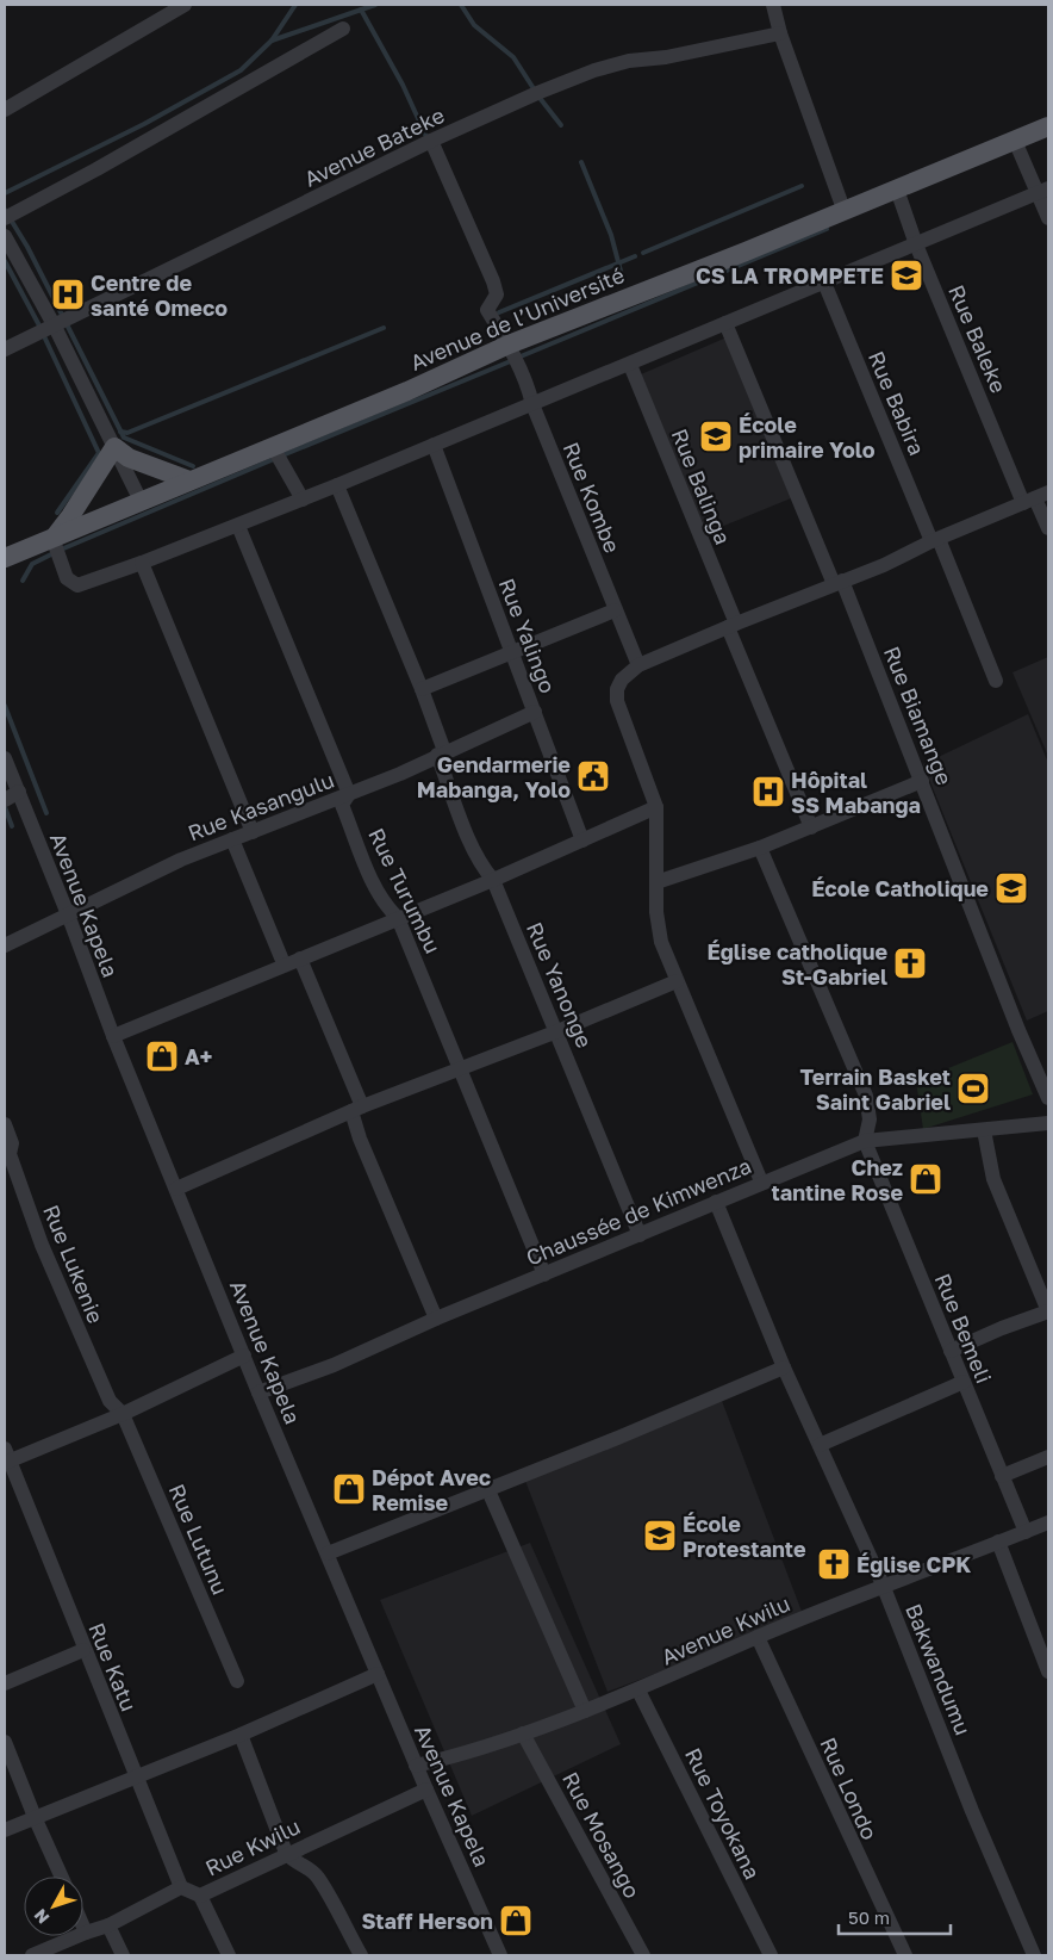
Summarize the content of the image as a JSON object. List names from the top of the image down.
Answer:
{
  "streets": {
    "main road": ["Avenue de l’Université"],
    "street": [
      "Avenue Bateke",
      "Rue Baleke",
      "Rue Babira",
      "Rue Balinga",
      "Rue Kombe",
      "Rue Yalingo",
      "Rue Biamange",
      "Rue Kasangulu",
      "Rue Turumbu",
      "Avenue Kapela",
      "Rue Yanonge",
      "Chaussée de Kimwenza",
      "Rue Lukenie",
      "Rue Bemeli",
      "Rue Lutunu",
      "Avenue Kwilu",
      "Rue Katu",
      "Bakwandumu",
      "Rue Londo",
      "Rue Toyokana",
      "Rue Mosango",
      "Rue Kwilu"
    ]
  },
  "crossings": [
    ["Avenue Bateke", "Rue Kombe"],
    ["Avenue de l’Université", "Rue Baleke"],
    ["Avenue de l’Université", "Rue Kombe"],
    ["Rue Yalingo", "Rue Kasangulu"],
    ["Rue Kasangulu", "Rue Turumbu"],
    ["Rue Kasangulu", "Avenue Kapela"],
    ["Rue Kasangulu", "Rue Yanonge"],
    ["Rue Turumbu", "Chaussée de Kimwenza"],
    ["Avenue Kapela", "Chaussée de Kimwenza"],
    ["Avenue Kapela", "Avenue Kwilu"],
    ["Avenue Kapela", "Rue Kwilu"],
    ["Rue Yanonge", "Chaussée de Kimwenza"],
    ["Chaussée de Kimwenza", "Rue Bemeli"],
    ["Chaussée de Kimwenza", "Bakwandumu"],
    ["Rue Lukenie", "Rue Lutunu"],
    ["Rue Bemeli", "Avenue Kwilu"],
    ["Avenue Kwilu", "Bakwandumu"],
    ["Avenue Kwilu", "Rue Londo"],
    ["Avenue Kwilu", "Rue Toyokana"],
    ["Avenue Kwilu", "Rue Mosango"],
    ["Rue Katu", "Rue Kwilu"]
  ],
  "places": {
    "school or university": [
      "CS LA TROMPETE",
      "École primaire Yolo",
      "École Catholique",
      "École Protestante"
    ],
    "hospital": ["Centre de santé Omeco", "Hôpital SS Mabanga"],
    "public building": ["Gendarmerie Mabanga, Yolo"],
    "church": ["Église catholique St-Gabriel", "Église CPK"],
    "shop": [
      "A+",
      "Chez tantine Rose",
      "Dépot Avec Remise",
      "Staff Herson"
    ],
    "sports": ["Terrain Basket Saint Gabriel"]
  },
  "scale_bar": "50 m",
  "north": "bottom left"
}
